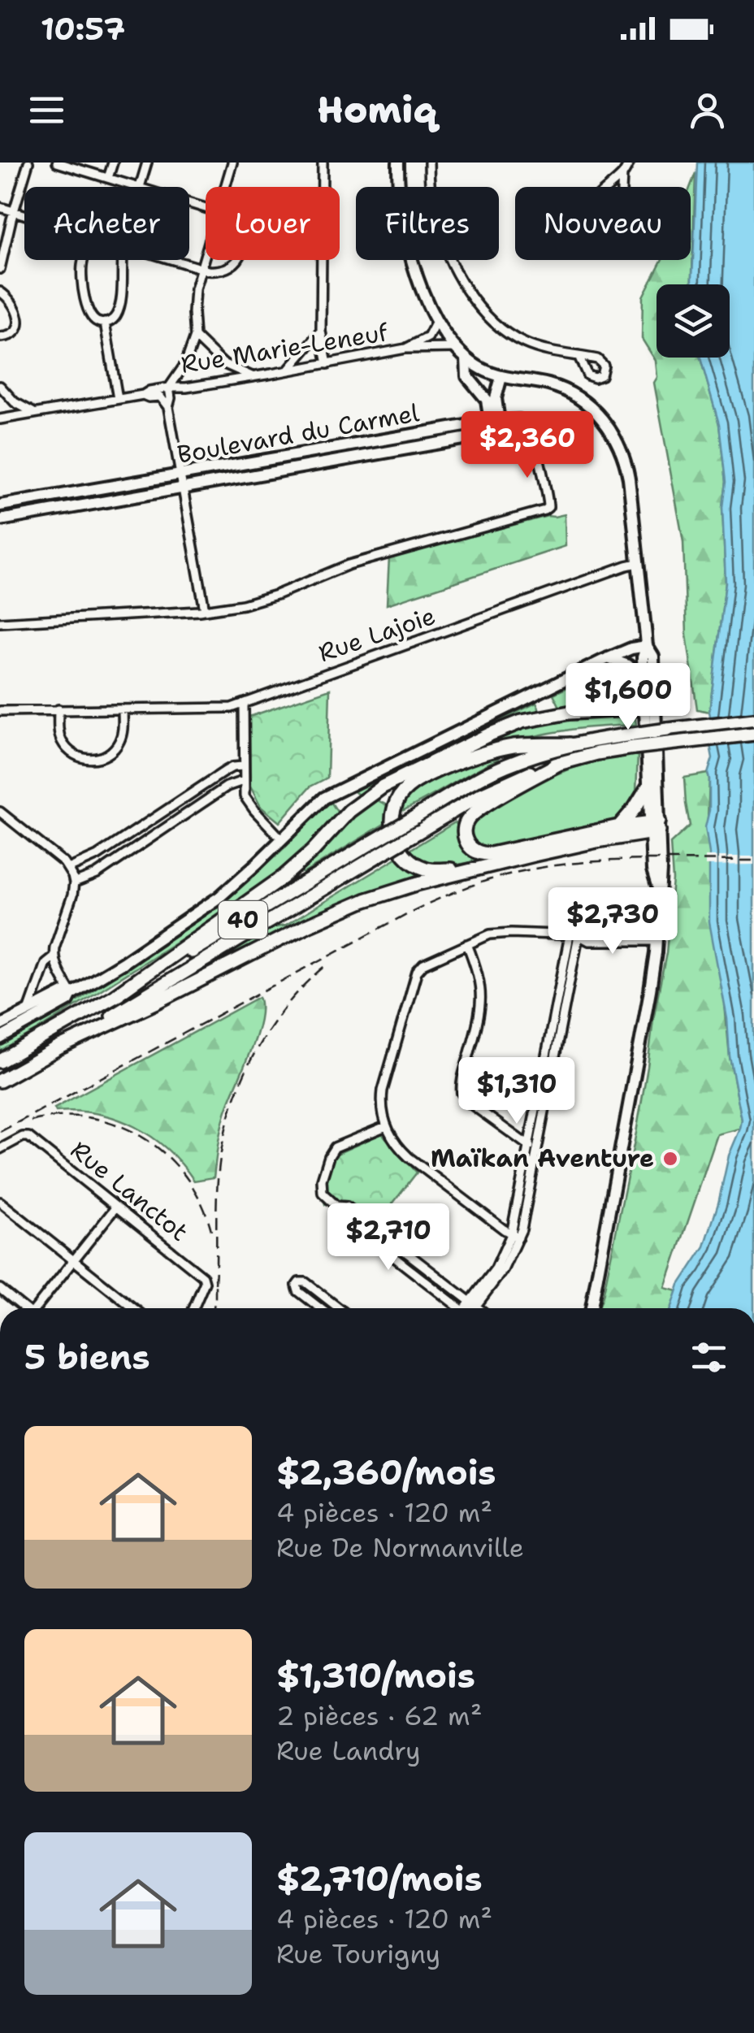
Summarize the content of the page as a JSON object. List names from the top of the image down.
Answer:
{
  "streets": {
    "highway": ["40"],
    "street": [
      "Rue Marie-Leneuf",
      "Boulevard du Carmel",
      "Rue Lajoie",
      "Rue Lanctot"
    ]
  },
  "places": ["Maïkan Aventure"],
  "page": {
    "status": "10:57",
    "header": "Homiq",
    "chip": [
      "Acheter",
      "Louer",
      "Filtres",
      "Nouveau"
    ],
    "price": [
      "$2,360",
      "$1,600",
      "$2,730",
      "$1,310",
      "$2,710"
    ],
    "heading": "5 biens",
    "list": [
      {
        "name": "$2,360/mois",
        "note": "4 pièces · 120 m² · Rue De Normanville"
      },
      {
        "name": "$1,310/mois",
        "note": "2 pièces · 62 m² · Rue Landry"
      },
      {
        "name": "$2,710/mois",
        "note": "4 pièces · 120 m² · Rue Tourigny"
      }
    ]
  }
}
